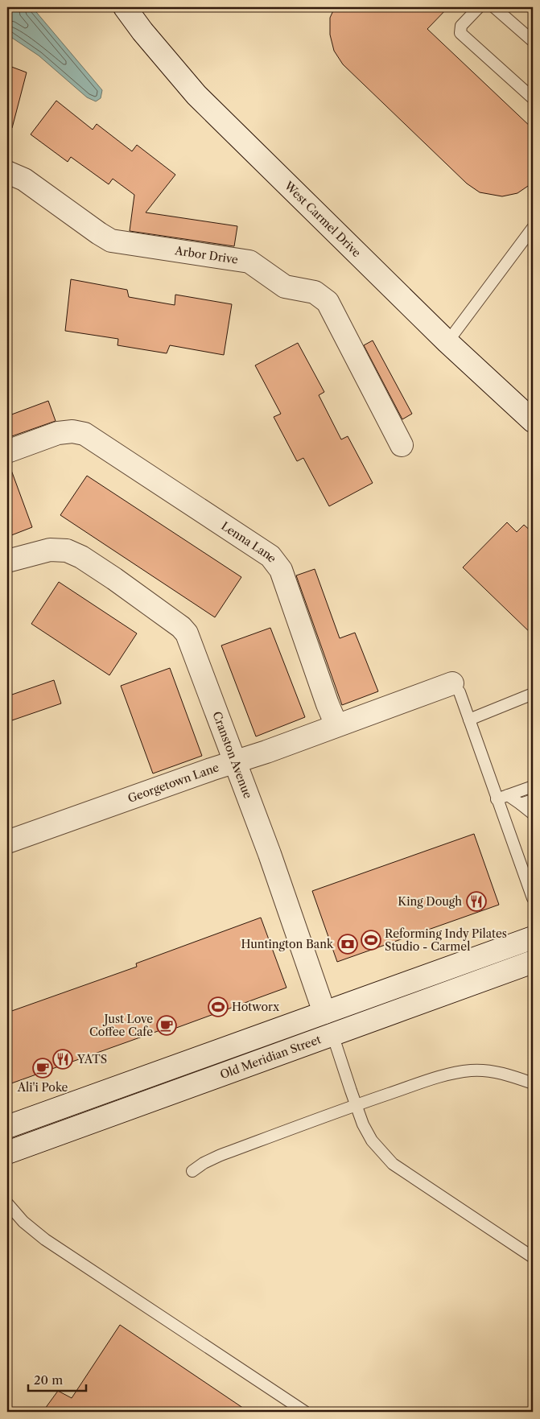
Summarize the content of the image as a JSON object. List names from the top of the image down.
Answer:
{
  "streets": {
    "street": [
      "West Carmel Drive",
      "Arbor Drive",
      "Lenna Lane",
      "Cranston Avenue",
      "Georgetown Lane",
      "Old Meridian Street"
    ]
  },
  "crossings": [
    ["Lenna Lane", "Georgetown Lane"],
    ["Cranston Avenue", "Georgetown Lane"]
  ],
  "places": {
    "restaurant": ["King Dough", "YATS"],
    "sports": ["Reforming Indy Pilates Studio - Carmel", "Hotworx"],
    "bank": ["Huntington Bank"],
    "cafe": ["Just Love Coffee Cafe", "Ali'i Poke"]
  },
  "scale_bar": "20 m"
}
